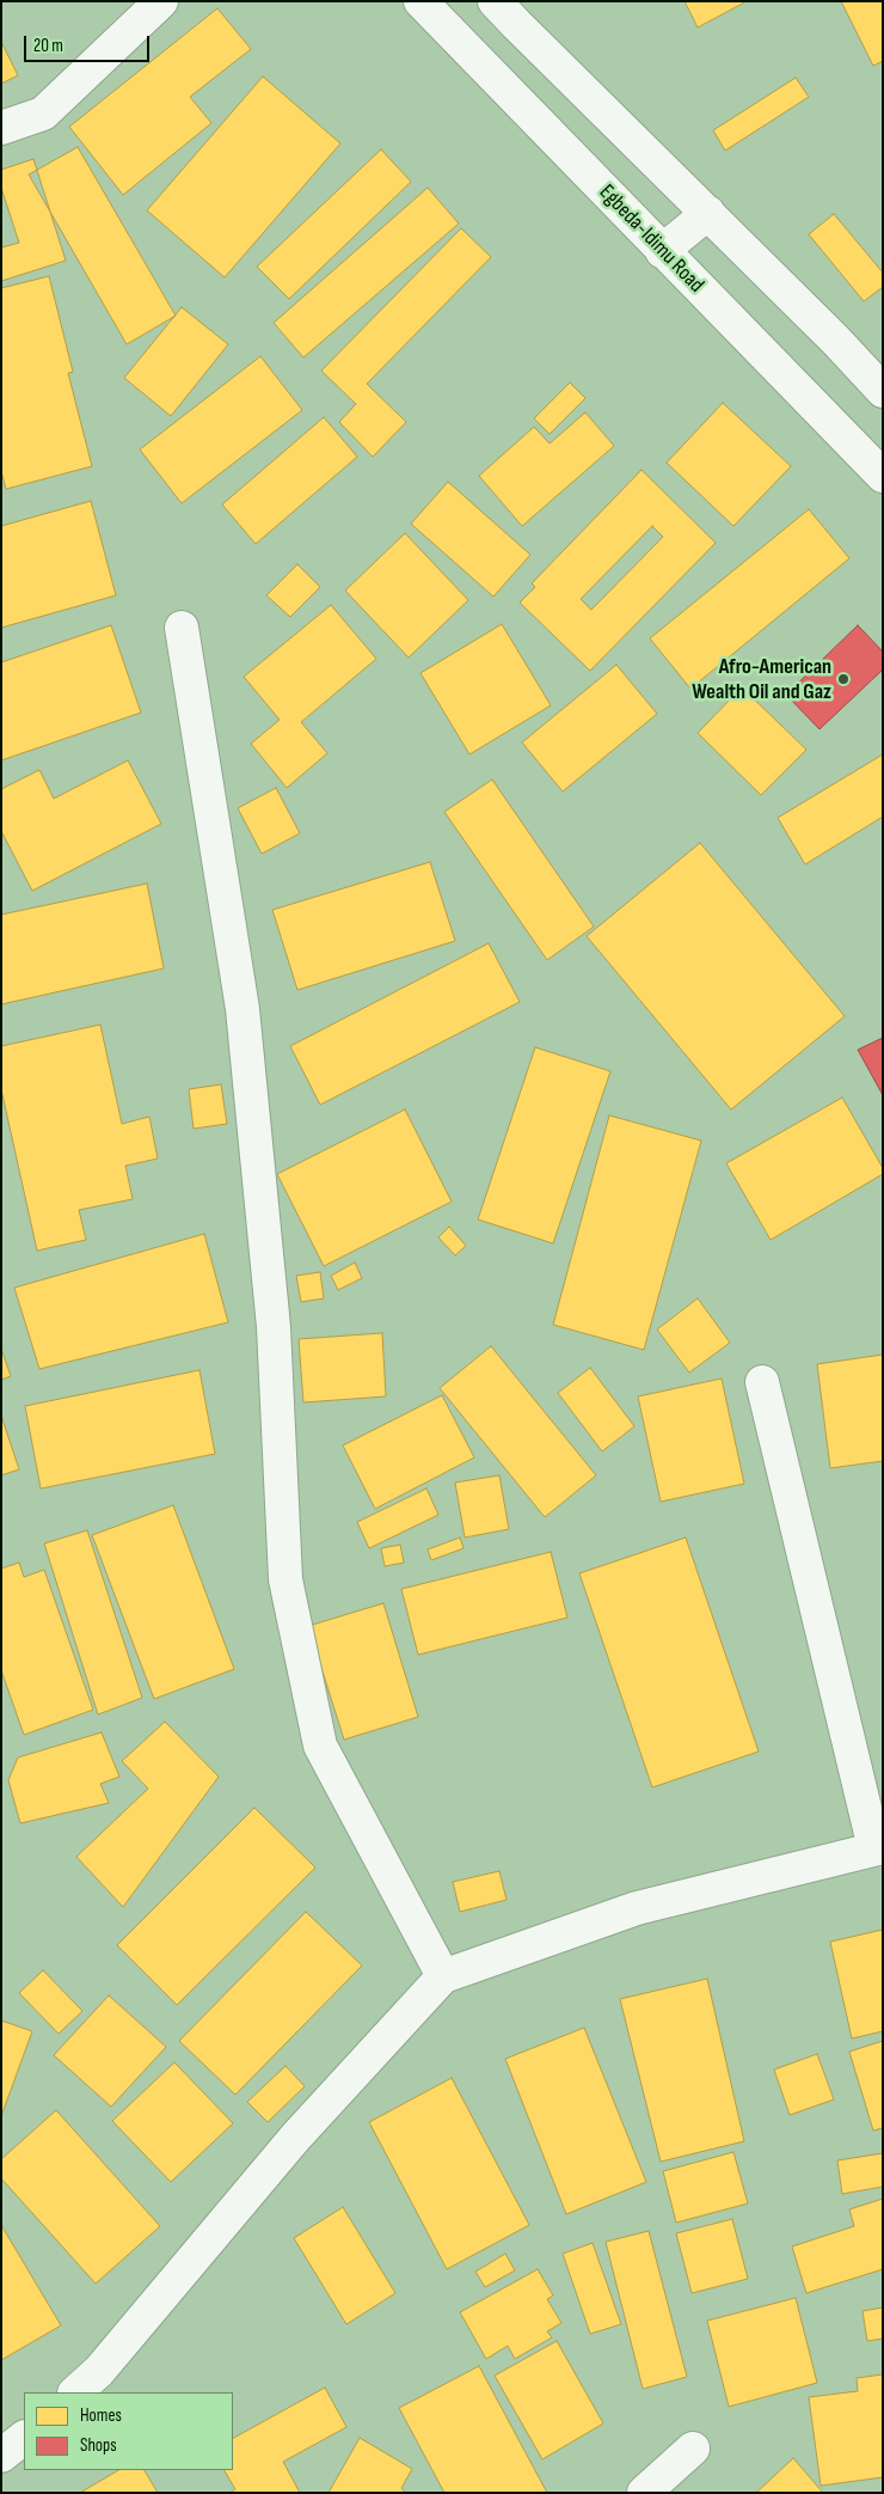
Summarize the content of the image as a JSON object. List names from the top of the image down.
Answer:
{
  "streets": {
    "street": ["Egbeda-Idimu Road"]
  },
  "places": ["Afro-American Wealth Oil and Gaz"],
  "legend": ["Homes", "Shops"],
  "scale_bar": "20 m"
}
